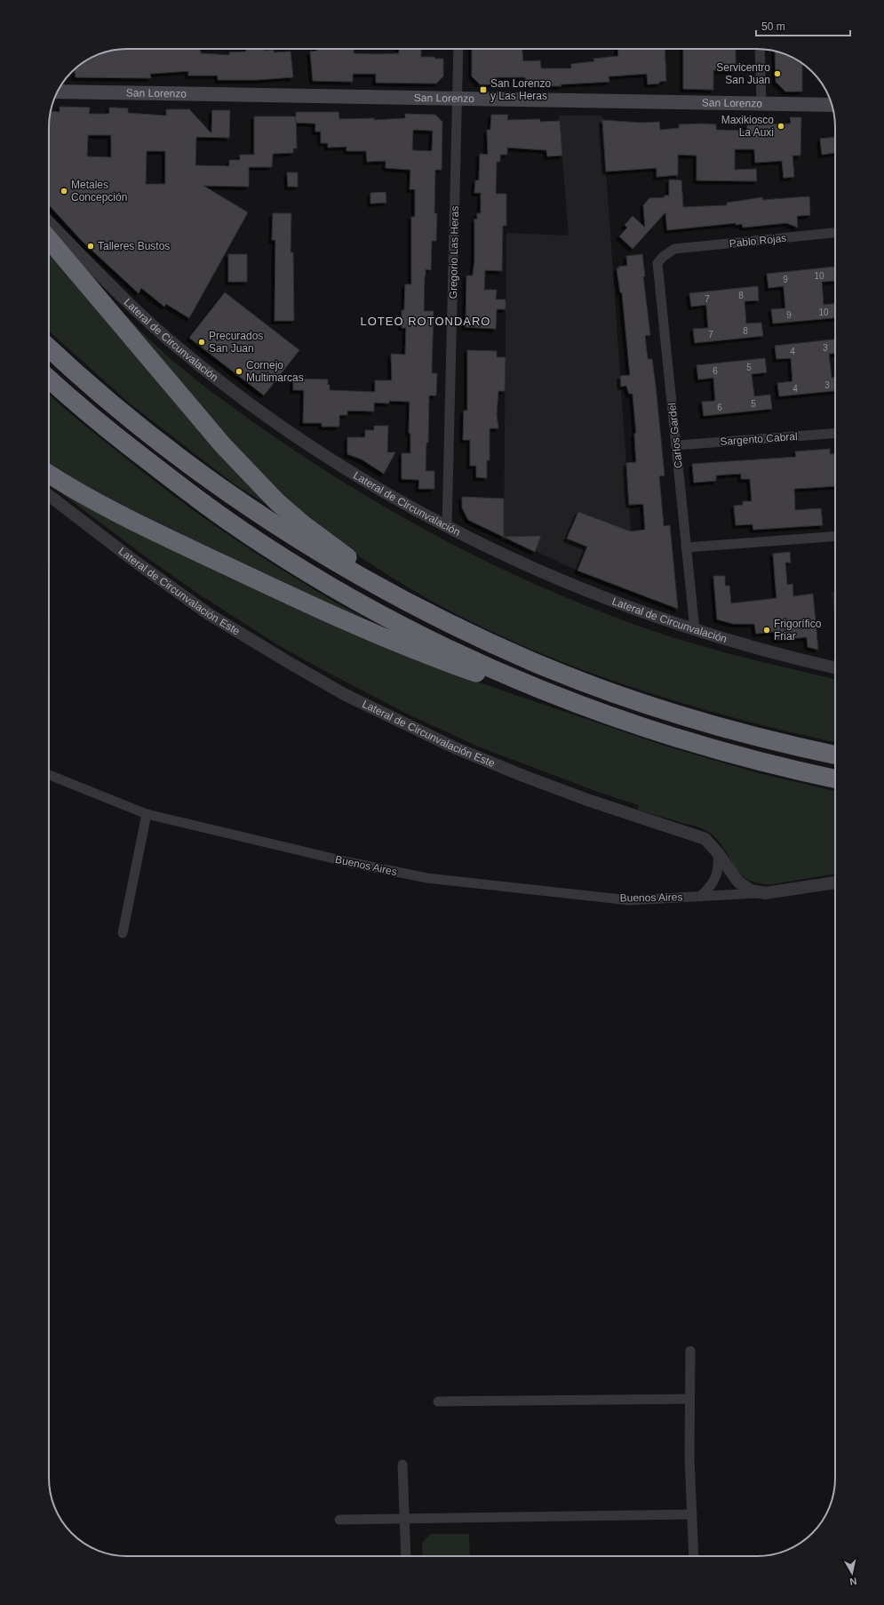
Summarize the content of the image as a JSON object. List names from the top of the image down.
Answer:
{
  "streets": {
    "main road": ["San Lorenzo"],
    "street": [
      "Pablo Rojas",
      "Gregorio Las Heras",
      "Lateral de Circunvalación",
      "Carlos Gardel",
      "Sargento Cabral",
      "Lateral de Circunvalación Este",
      "Buenos Aires"
    ]
  },
  "crossings": [
    ["San Lorenzo", "Gregorio Las Heras"],
    ["Pablo Rojas", "Carlos Gardel"],
    ["Gregorio Las Heras", "Lateral de Circunvalación"],
    ["Lateral de Circunvalación", "Carlos Gardel"],
    ["Carlos Gardel", "Sargento Cabral"],
    ["Lateral de Circunvalación Este", "Buenos Aires"]
  ],
  "districts": ["LOTEO ROTONDARO"],
  "places": {
    "other": [
      "Servicentro San Juan",
      "Maxikiosco La Auxi",
      "Metales Concepción",
      "Talleres Bustos",
      "Precurados San Juan",
      "Cornejo Multimarcas",
      "Frigorífico Friar"
    ],
    "transit": ["San Lorenzo y Las Heras"]
  },
  "house_numbers": [
    "10",
    "9",
    "8",
    "7",
    "10",
    "9",
    "8",
    "7",
    "3",
    "4",
    "5",
    "6",
    "3",
    "4",
    "5",
    "6"
  ],
  "scale_bar": "50 m",
  "north": "bottom"
}
